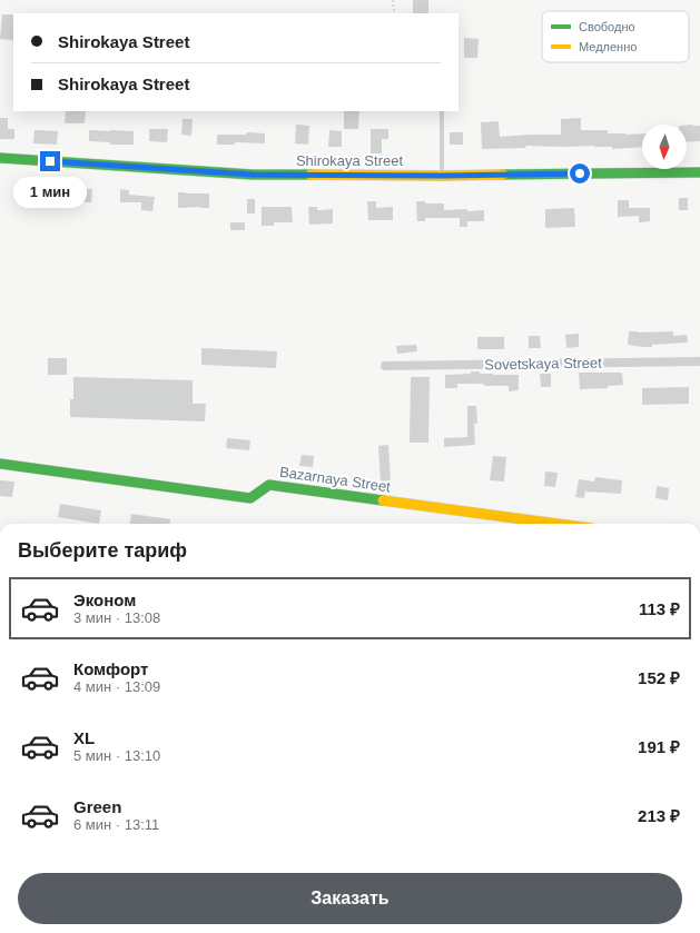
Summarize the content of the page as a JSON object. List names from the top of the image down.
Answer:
{
  "streets": {
    "street": ["Shirokaya Street", "Sovetskaya Street", "Bazarnaya Street"]
  },
  "legend": ["Свободно", "Медленно"],
  "north": "bottom",
  "page": {
    "banner": ["Shirokaya Street", "Shirokaya Street"],
    "bubble": "1 мин",
    "heading": "Выберите тариф",
    "list": [
      {
        "name": "Эконом",
        "note": "3 мин · 13:08",
        "value": "113 ₽"
      },
      {
        "name": "Комфорт",
        "note": "4 мин · 13:09",
        "value": "152 ₽"
      },
      {
        "name": "XL",
        "note": "5 мин · 13:10",
        "value": "191 ₽"
      },
      {
        "name": "Green",
        "note": "6 мин · 13:11",
        "value": "213 ₽"
      }
    ],
    "buttons": "Заказать"
  }
}
